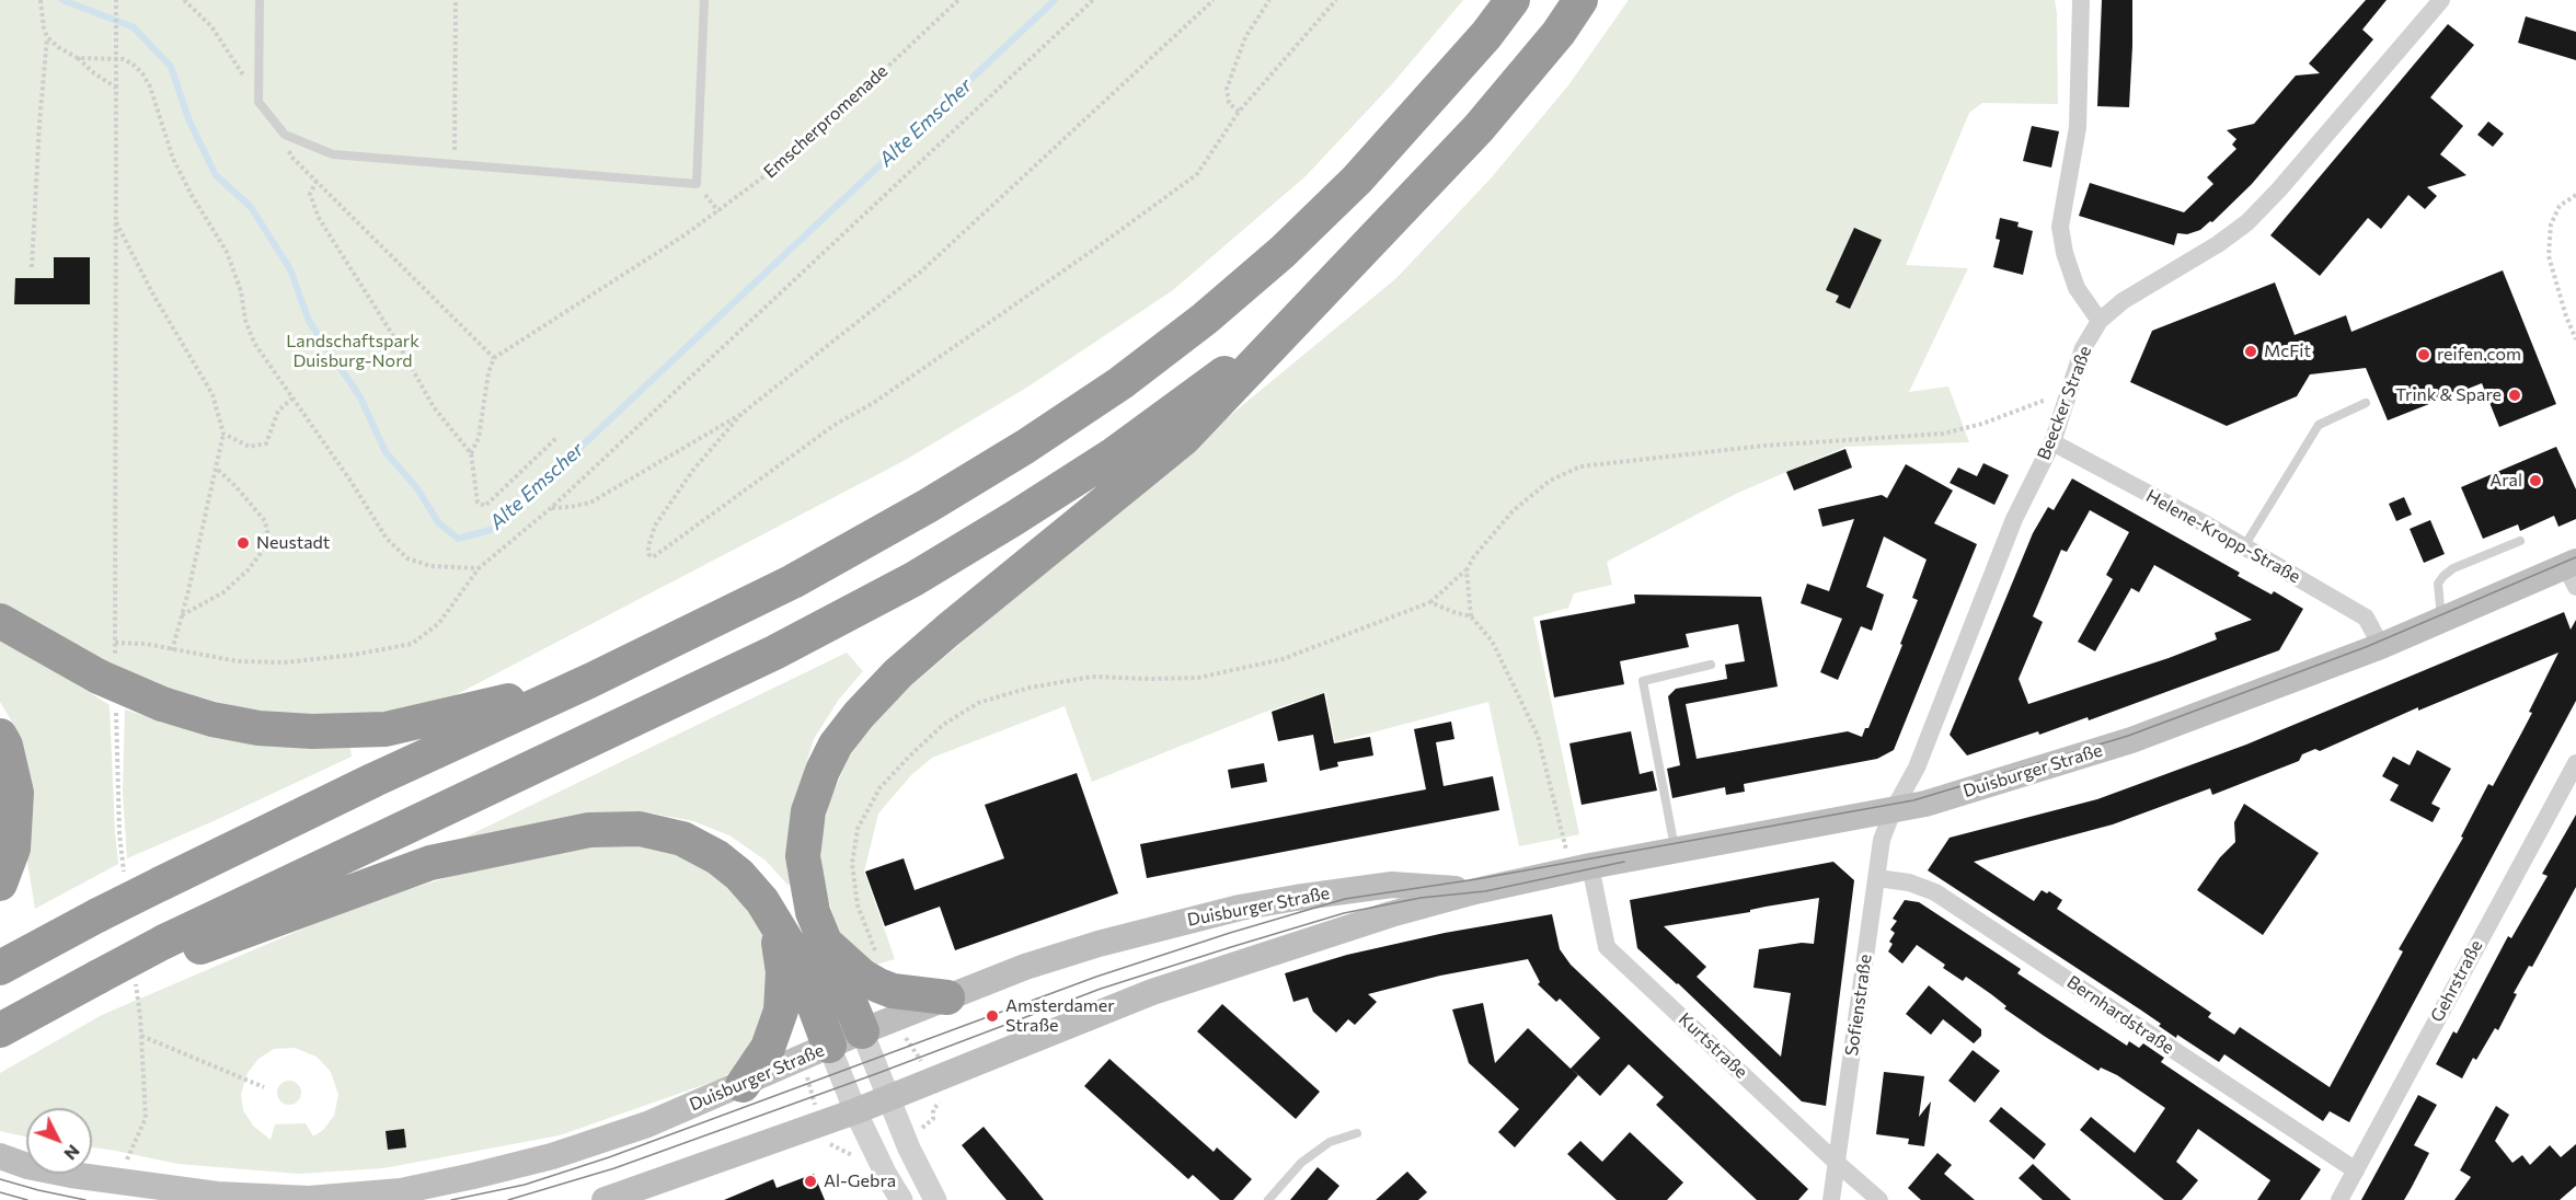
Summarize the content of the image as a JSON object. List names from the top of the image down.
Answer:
{
  "streets": {
    "main road": ["Duisburger Straße"],
    "street": [
      "Beecker Straße",
      "Helene-Kropp-Straße",
      "Gehrstraße",
      "Sofienstraße",
      "Bernhardstraße",
      "Kurtstraße"
    ],
    "path": ["Emscherpromenade"]
  },
  "crossings": [
    ["Beecker Straße", "Helene-Kropp-Straße"],
    ["Beecker Straße", "Duisburger Straße"],
    ["Beecker Straße", "Sofienstraße"],
    ["Helene-Kropp-Straße", "Duisburger Straße"],
    ["Duisburger Straße", "Sofienstraße"],
    ["Duisburger Straße", "Kurtstraße"],
    ["Gehrstraße", "Bernhardstraße"],
    ["Sofienstraße", "Bernhardstraße"],
    ["Sofienstraße", "Kurtstraße"]
  ],
  "water": ["Alte Emscher"],
  "parks": ["Landschaftspark Duisburg-Nord"],
  "places": [
    "McFit",
    "reifen.com",
    "Trink & Spare",
    "Aral",
    "Neustadt",
    "Amsterdamer Straße",
    "Al-Gebra"
  ],
  "north": "bottom right"
}
